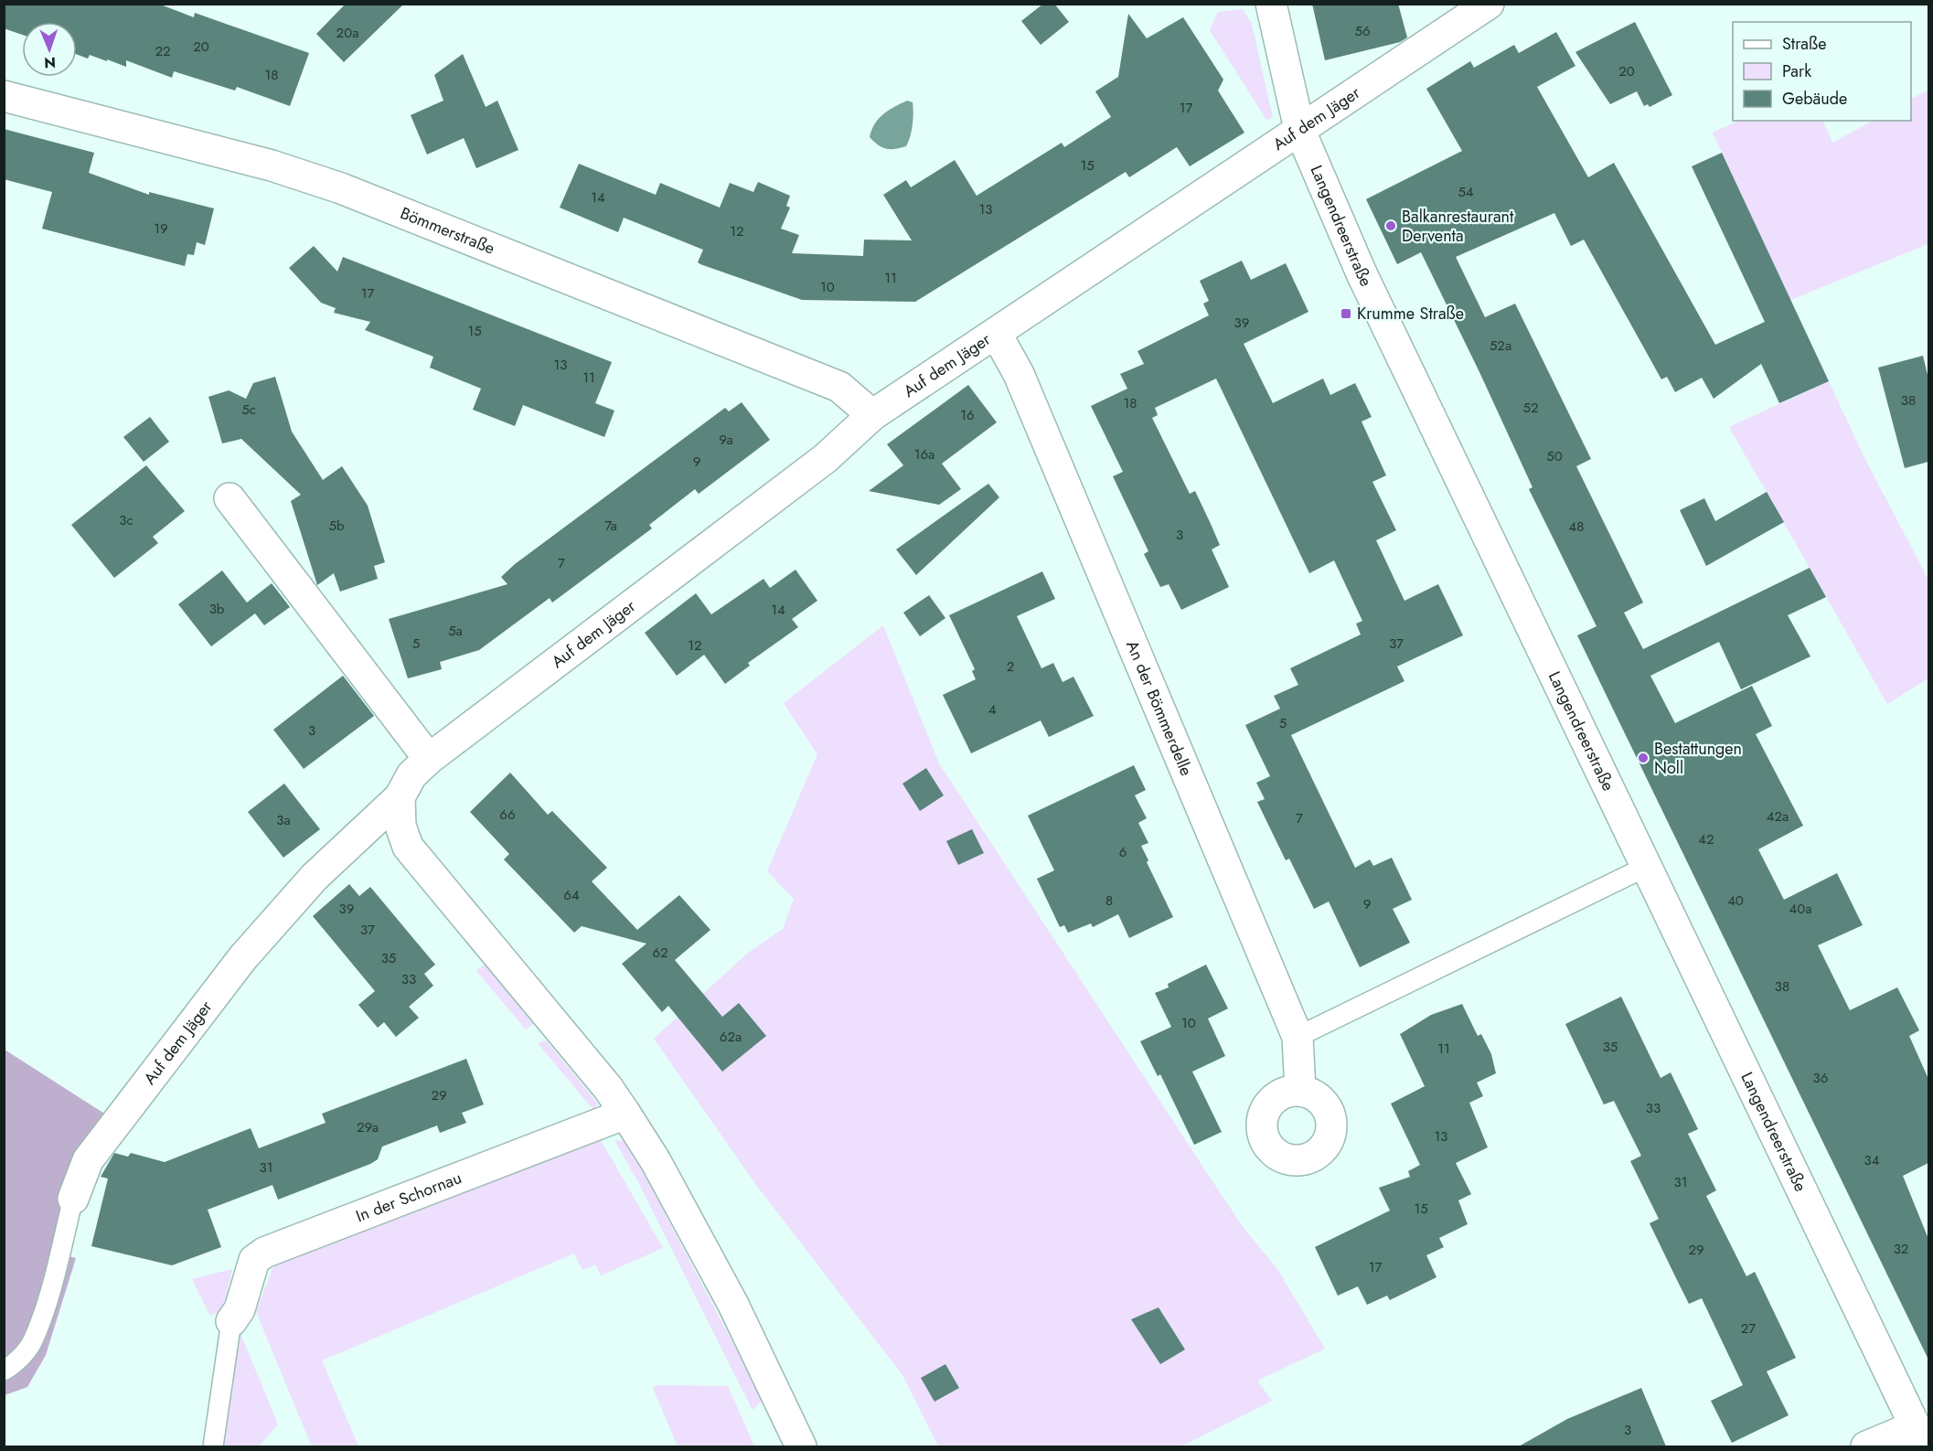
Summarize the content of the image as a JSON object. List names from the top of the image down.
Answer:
{
  "streets": {
    "street": [
      "Auf dem Jäger",
      "Langendreerstraße",
      "Bömmerstraße",
      "An der Bömmerdelle",
      "In der Schornau"
    ]
  },
  "crossings": [
    ["Auf dem Jäger", "Langendreerstraße"],
    ["Auf dem Jäger", "Bömmerstraße"],
    ["Auf dem Jäger", "An der Bömmerdelle"]
  ],
  "places": {
    "other": ["Balkanrestaurant Derventa", "Bestattungen Noll"],
    "transit": ["Krumme Straße"]
  },
  "house_numbers": [
    "56",
    "20a",
    "20",
    "22",
    "20",
    "18",
    "17",
    "15",
    "54",
    "14",
    "13",
    "19",
    "12",
    "11",
    "10",
    "17",
    "39",
    "15",
    "52a",
    "13",
    "11",
    "38",
    "18",
    "52",
    "5c",
    "16",
    "9a",
    "16a",
    "50",
    "9",
    "3c",
    "5b",
    "7a",
    "48",
    "3",
    "7",
    "3b",
    "14",
    "5a",
    "5",
    "37",
    "12",
    "2",
    "4",
    "5",
    "3",
    "66",
    "42a",
    "7",
    "3a",
    "42",
    "6",
    "64",
    "8",
    "40",
    "9",
    "39",
    "40a",
    "37",
    "62",
    "35",
    "33",
    "38",
    "10",
    "62a",
    "35",
    "11",
    "36",
    "29",
    "33",
    "29a",
    "13",
    "34",
    "31",
    "31",
    "15",
    "32",
    "29",
    "17",
    "27",
    "3"
  ],
  "legend": ["Straße", "Park", "Gebäude"],
  "north": "bottom"
}
